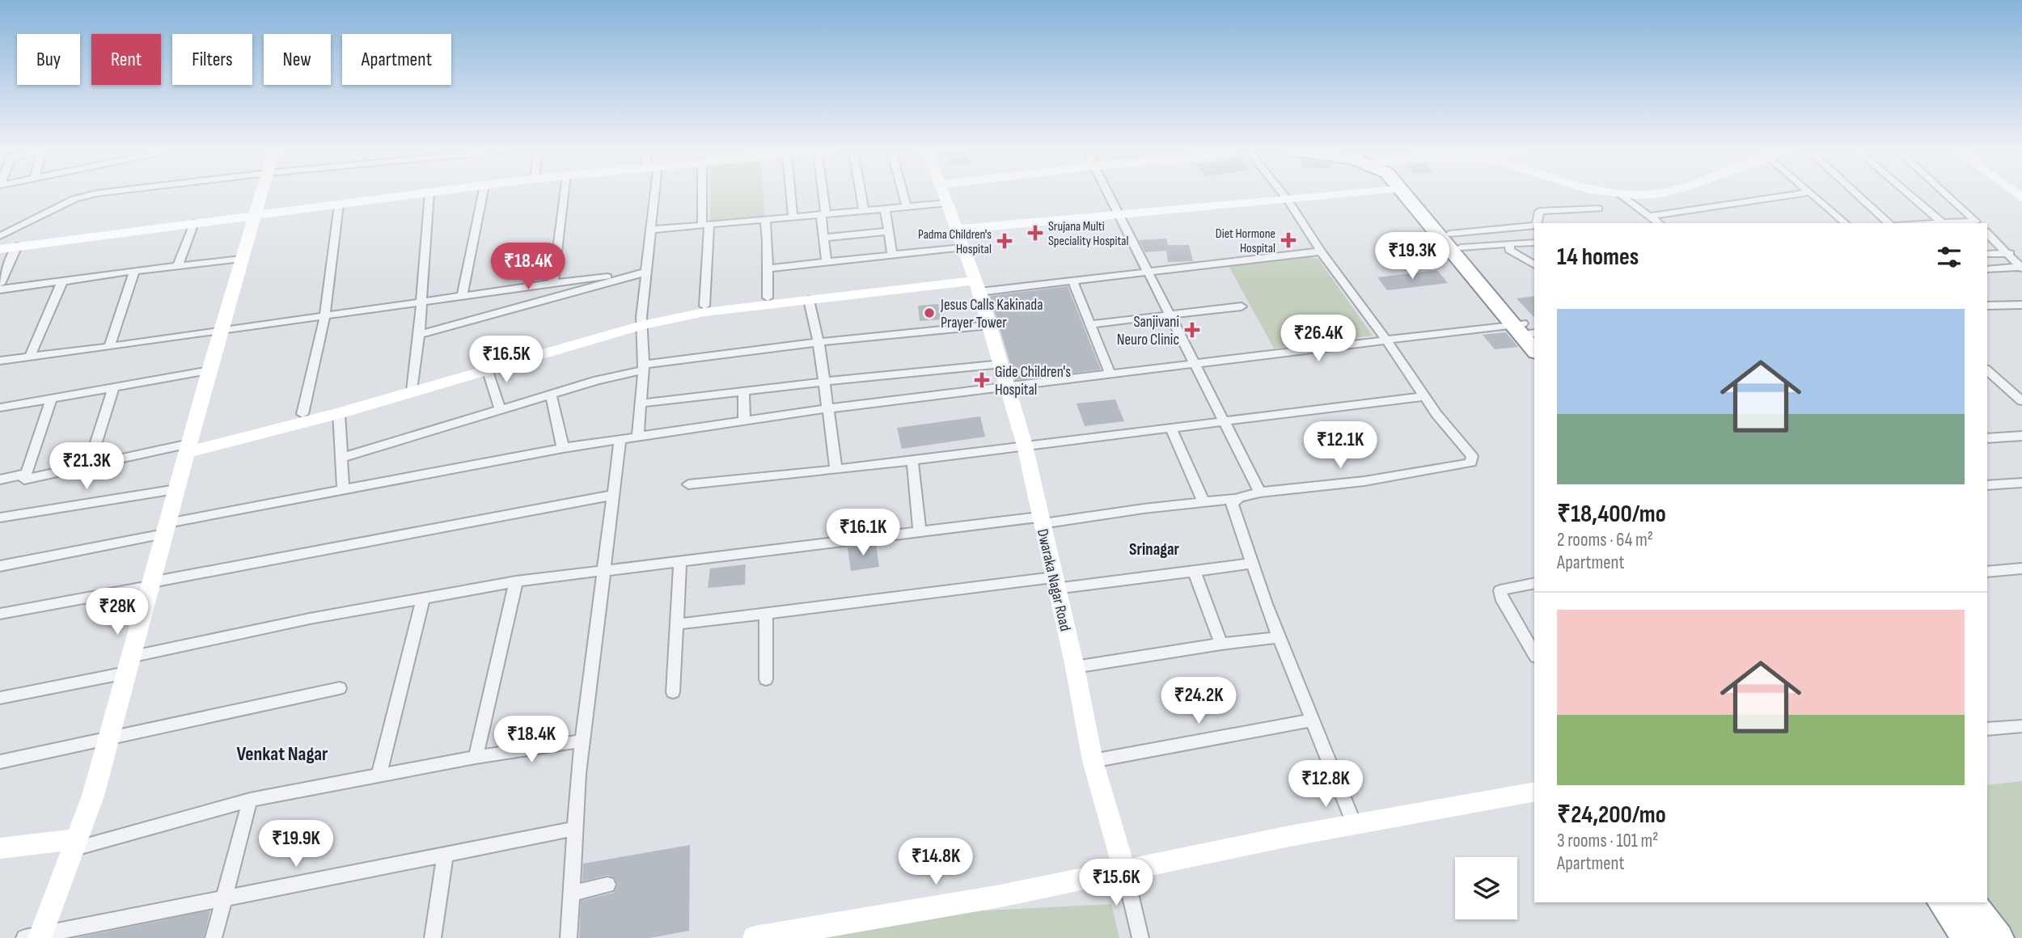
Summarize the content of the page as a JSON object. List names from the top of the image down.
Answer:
{
  "streets": {
    "street": ["Dwaraka Nagar Road"]
  },
  "districts": ["Srinagar", "Venkat Nagar"],
  "places": {
    "health": [
      "Srujana Multi Speciality Hospital",
      "Diet Hormone Hospital",
      "Padma Children's Hospital",
      "Sanjivani Neuro Clinic",
      "Gide Children's Hospital"
    ],
    "other": ["Jesus Calls Kakinada Prayer Tower"]
  },
  "page": {
    "chip": [
      "Buy",
      "Rent",
      "Filters",
      "New",
      "Apartment"
    ],
    "heading": "14 homes",
    "price": [
      "₹19.3K",
      "₹18.4K",
      "₹26.4K",
      "₹16.5K",
      "₹12.1K",
      "₹21.3K",
      "₹16.1K",
      "₹28K",
      "₹24.2K",
      "₹18.4K",
      "₹12.8K",
      "₹19.9K",
      "₹14.8K",
      "₹15.6K"
    ],
    "list": [
      {
        "name": "₹18,400/mo",
        "note": "2 rooms · 64 m² · Apartment"
      },
      {
        "name": "₹24,200/mo",
        "note": "3 rooms · 101 m² · Apartment"
      }
    ]
  }
}
